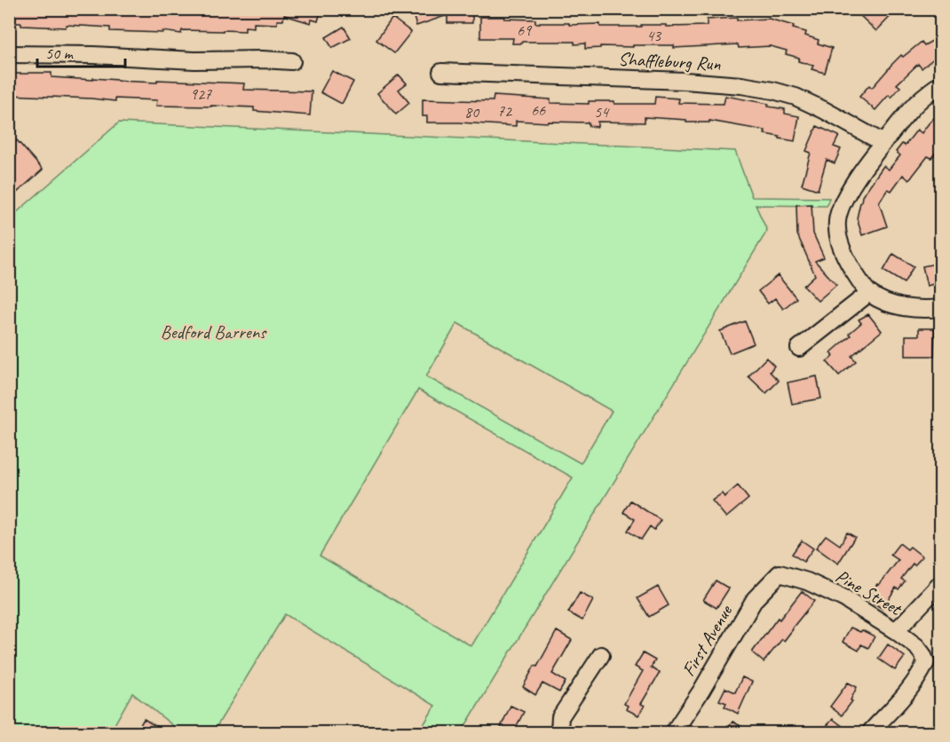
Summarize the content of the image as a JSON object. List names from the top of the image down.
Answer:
{
  "streets": {
    "street": ["Shaffleburg Run", "Pine Street", "First Avenue"]
  },
  "crossings": [
    ["Pine Street", "First Avenue"]
  ],
  "parks": ["Bedford Barrens"],
  "house_numbers": [
    "69",
    "43",
    "927",
    "66",
    "72",
    "80",
    "54"
  ],
  "scale_bar": "50 m"
}
